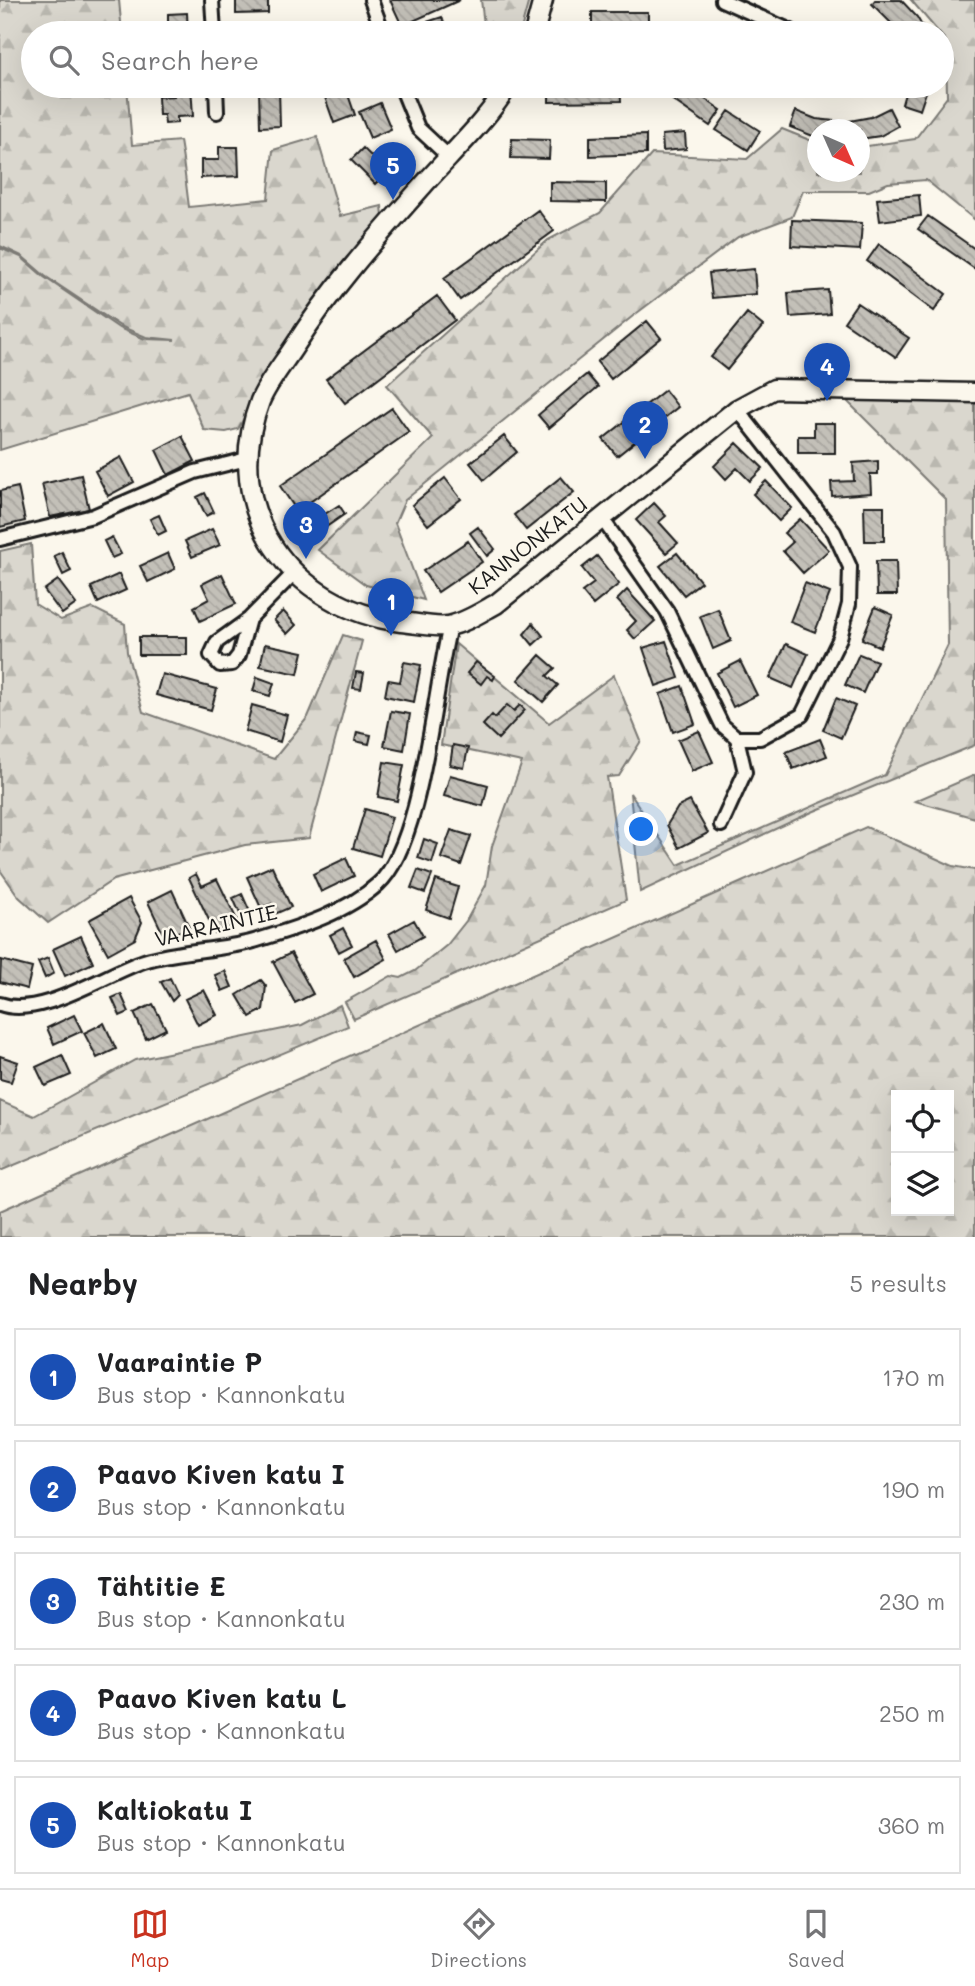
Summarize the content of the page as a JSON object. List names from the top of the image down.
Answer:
{
  "streets": {
    "street": ["KANNONKATU", "VAARAINTIE"]
  },
  "crossings": [
    ["KANNONKATU", "VAARAINTIE"]
  ],
  "north": "bottom right",
  "page": {
    "search": "Search here",
    "pins": [
      "5",
      "4",
      "2",
      "3",
      "1"
    ],
    "heading": ["Nearby", "5 results"],
    "list": [
      {
        "mark": "1",
        "name": "Vaaraintie P",
        "note": "Bus stop · Kannonkatu",
        "value": "170 m"
      },
      {
        "mark": "2",
        "name": "Paavo Kiven katu I",
        "note": "Bus stop · Kannonkatu",
        "value": "190 m"
      },
      {
        "mark": "3",
        "name": "Tähtitie E",
        "note": "Bus stop · Kannonkatu",
        "value": "230 m"
      },
      {
        "mark": "4",
        "name": "Paavo Kiven katu L",
        "note": "Bus stop · Kannonkatu",
        "value": "250 m"
      },
      {
        "mark": "5",
        "name": "Kaltiokatu I",
        "note": "Bus stop · Kannonkatu",
        "value": "360 m"
      }
    ],
    "nav": ["Map", "Directions", "Saved"]
  }
}
